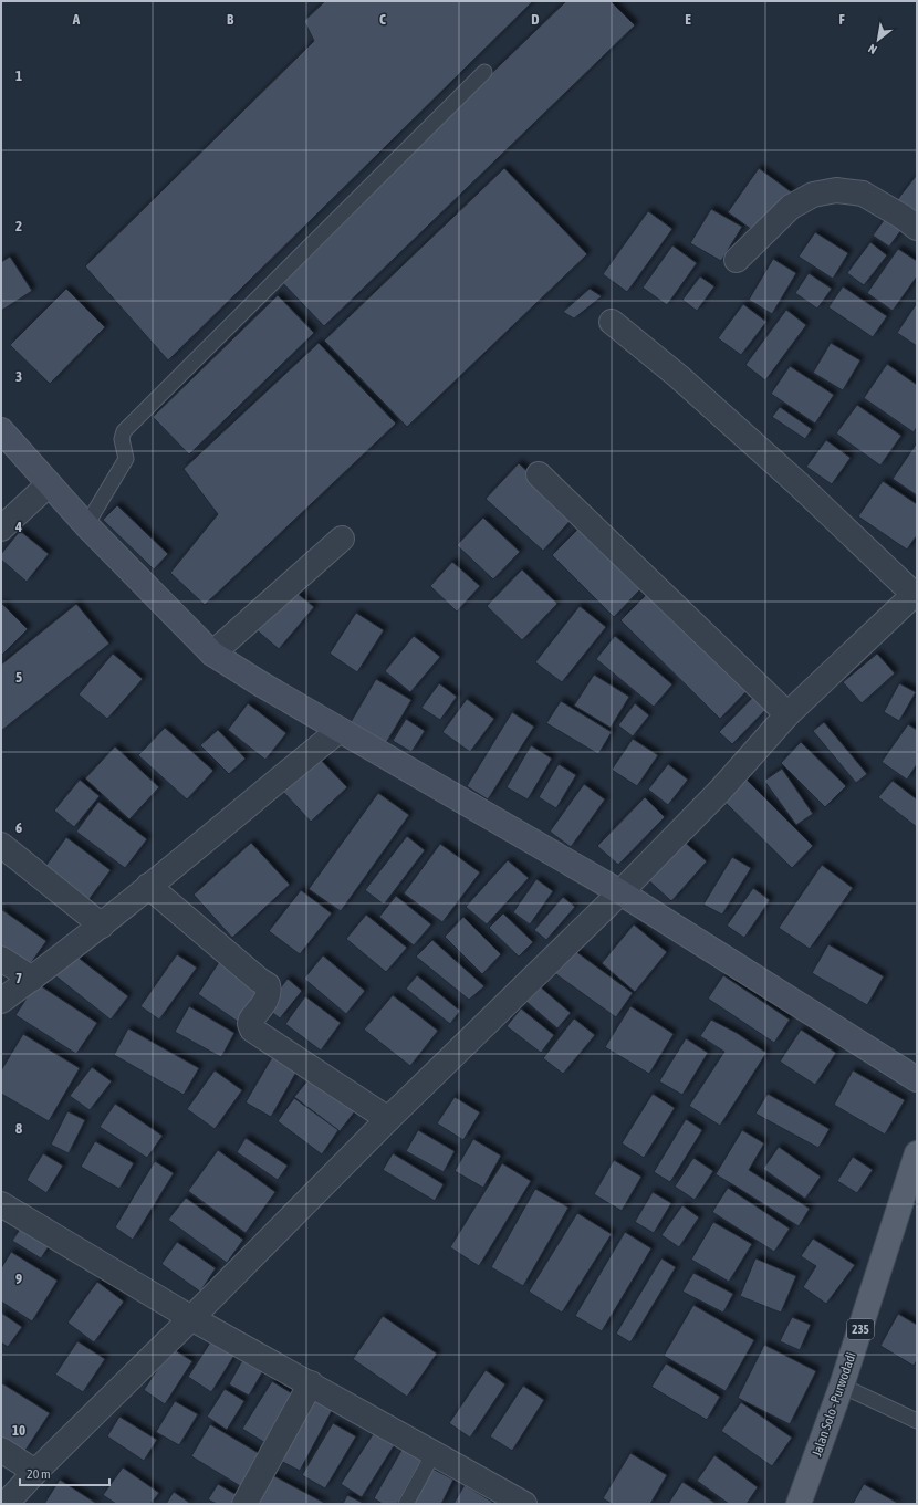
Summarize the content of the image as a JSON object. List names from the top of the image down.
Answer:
{
  "streets": {
    "main road": ["235", "Jalan Solo - Purwodadi"]
  },
  "scale_bar": "20 m",
  "north": "bottom left",
  "grid": {
    "columns": [
      "A",
      "B",
      "C",
      "D",
      "E",
      "F"
    ],
    "rows": [
      "1",
      "2",
      "3",
      "4",
      "5",
      "6",
      "7",
      "8",
      "9",
      "10"
    ]
  }
}
